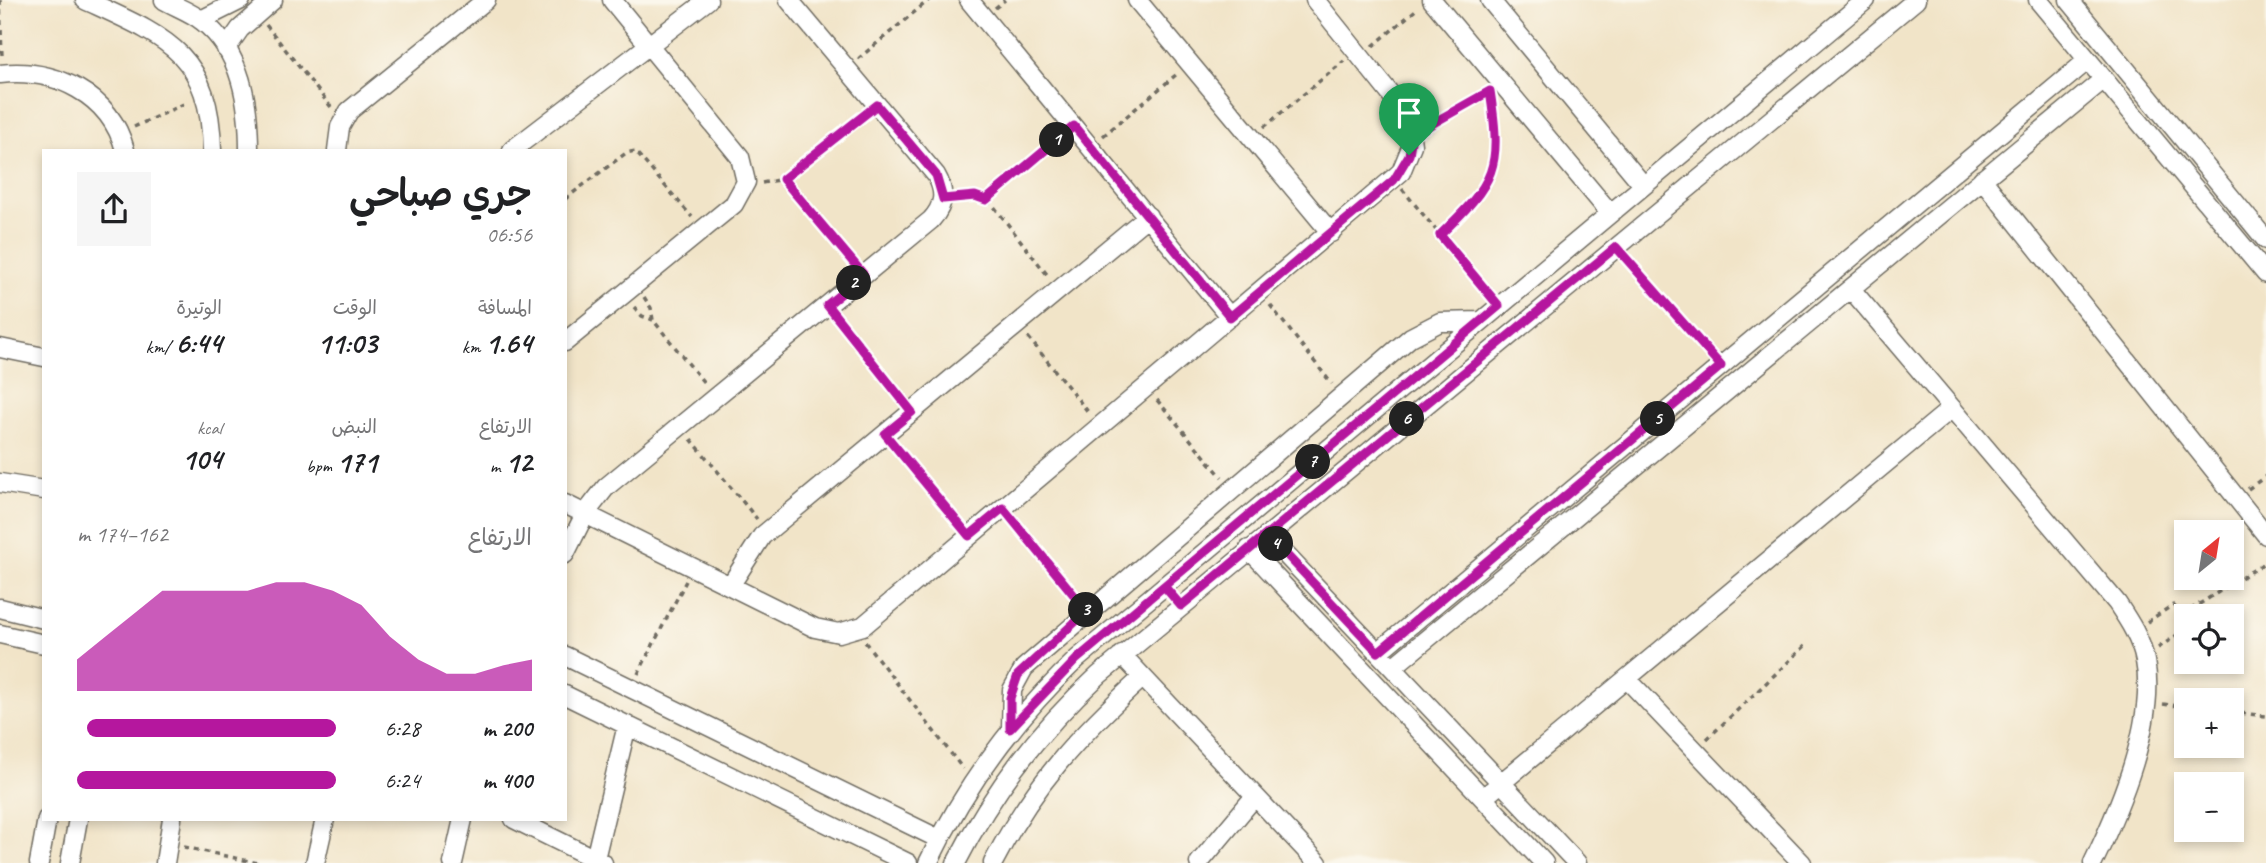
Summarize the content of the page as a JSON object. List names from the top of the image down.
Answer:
{
  "north": "top right",
  "page": {
    "pins": [
      "1",
      "2",
      "5",
      "6",
      "7",
      "4",
      "3"
    ],
    "heading": ["جري صباحي", "06:56"],
    "stats": [
      ["المسافة", "1.64 km"],
      ["الوقت", "11:03"],
      ["الوتيرة", "6:44 /km"],
      ["الارتفاع", "12 m"],
      ["النبض", "171 bpm"],
      ["kcal", "104"]
    ],
    "chart": ["الارتفاع", "162–174 m"],
    "map_buttons": ["+", "−"],
    "list": [
      {
        "name": "200 m",
        "note": "6:28"
      },
      {
        "name": "400 m",
        "note": "6:24"
      }
    ]
  }
}
